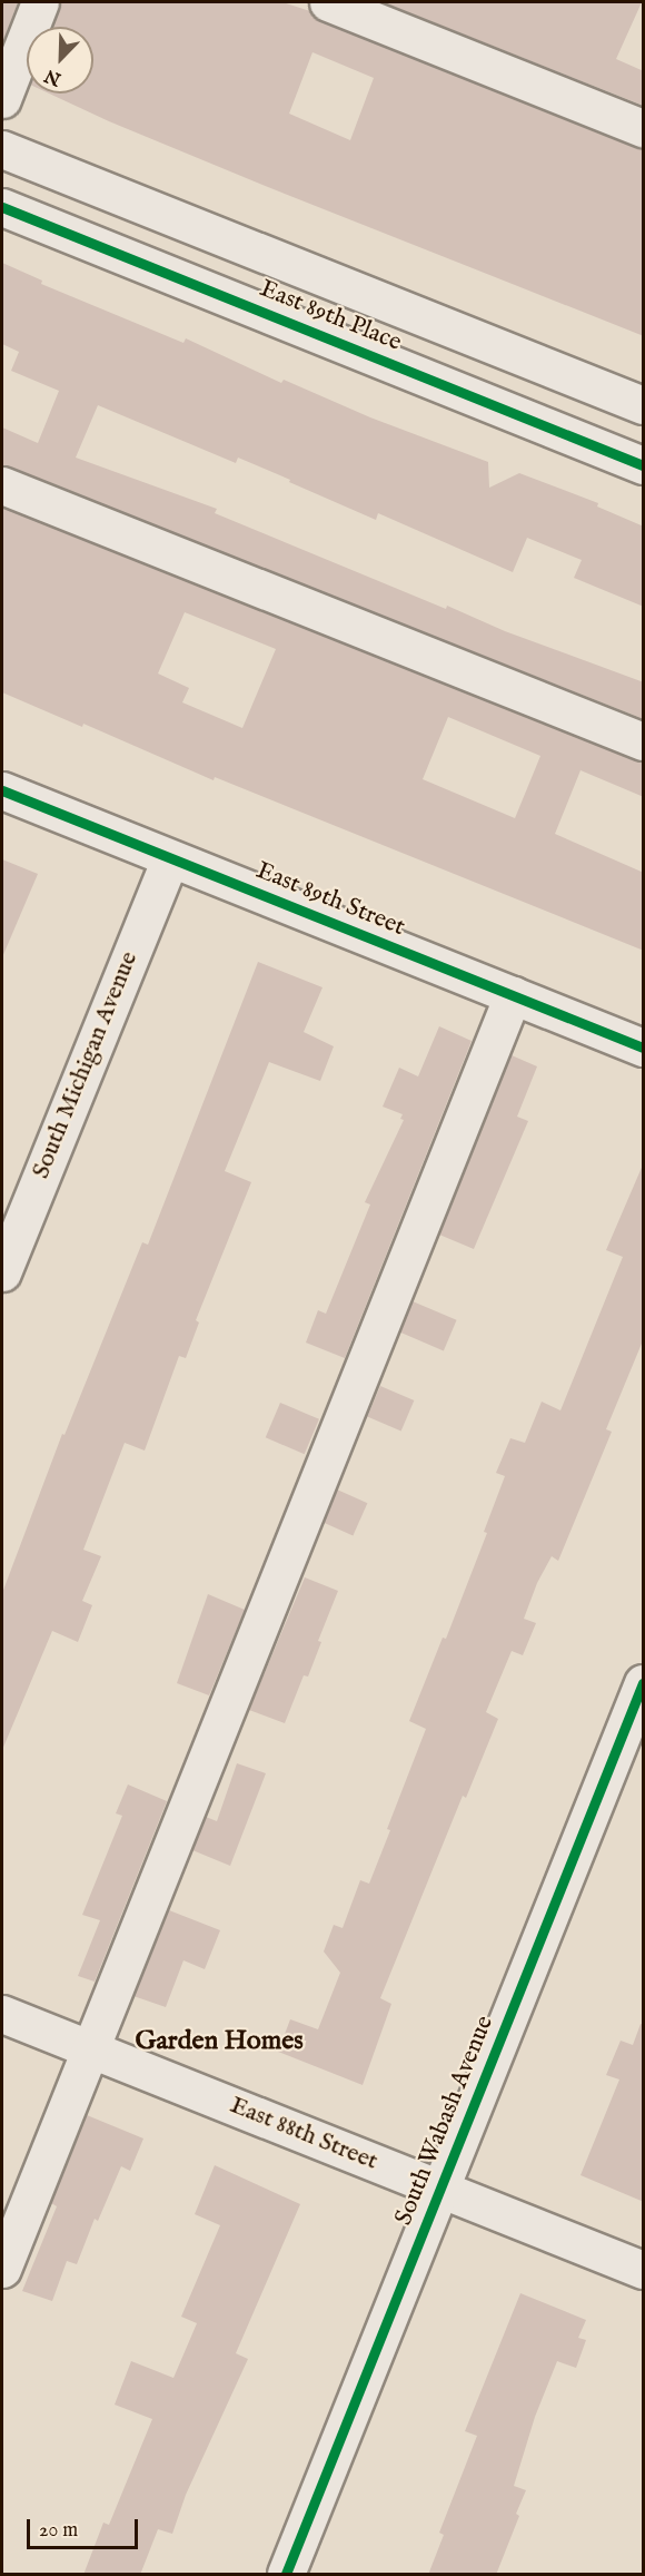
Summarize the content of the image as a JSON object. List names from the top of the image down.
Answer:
{
  "streets": {
    "street": [
      "East 89th Place",
      "East 89th Street",
      "South Michigan Avenue",
      "South Wabash Avenue",
      "East 88th Street"
    ]
  },
  "crossings": [
    ["East 89th Street", "South Michigan Avenue"],
    ["South Wabash Avenue", "East 88th Street"]
  ],
  "districts": ["Garden Homes"],
  "scale_bar": "20 m",
  "north": "bottom left"
}
